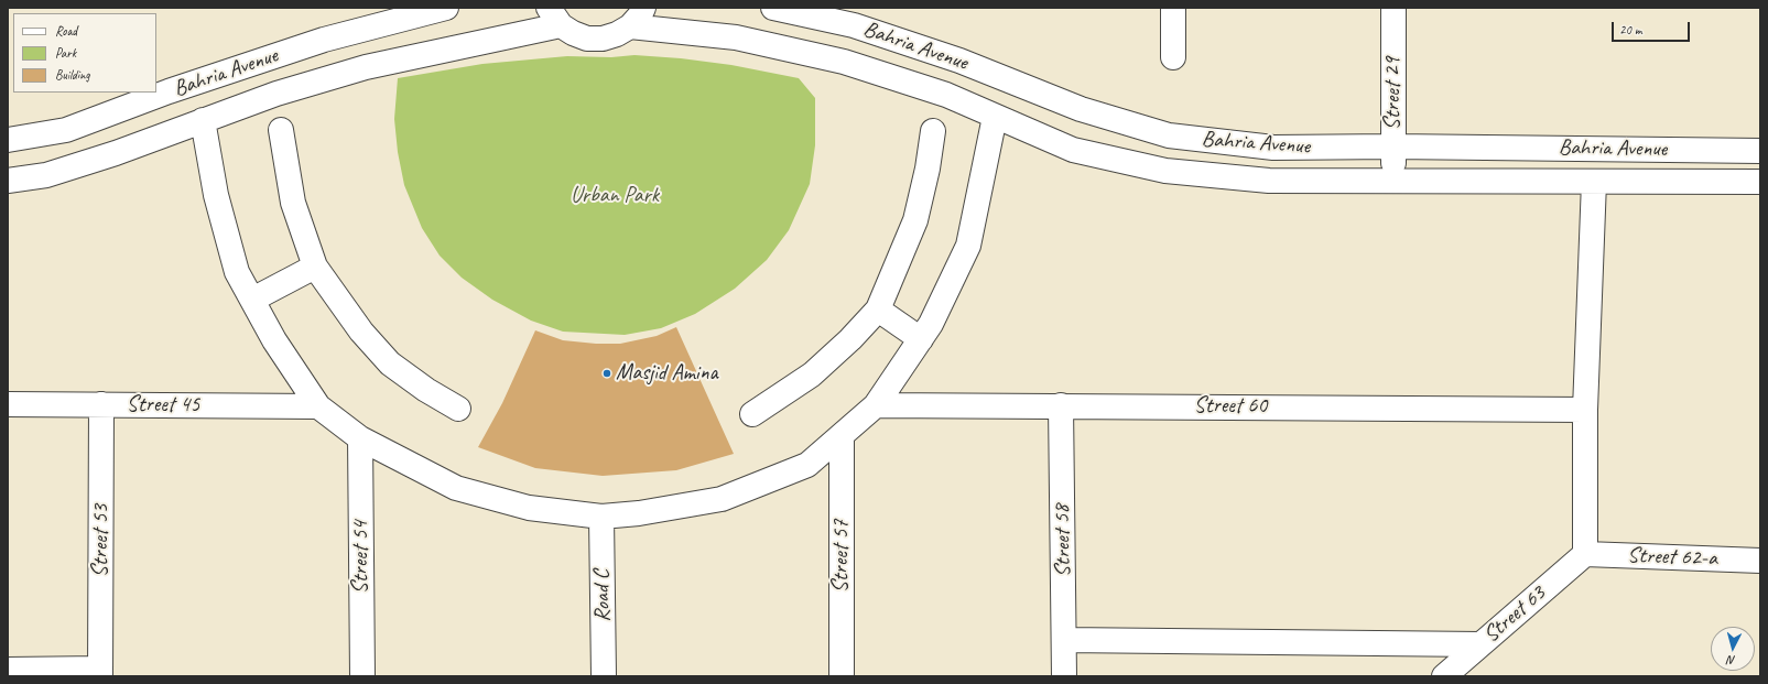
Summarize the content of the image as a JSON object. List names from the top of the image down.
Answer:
{
  "streets": {
    "street": [
      "Bahria Avenue",
      "Street 29",
      "Street 45",
      "Street 60",
      "Street 53",
      "Street 58",
      "Street 57",
      "Street 54",
      "Street 62-a",
      "Road C",
      "Street 63"
    ]
  },
  "crossings": [
    ["Bahria Avenue", "Street 29"],
    ["Street 45", "Street 53"],
    ["Street 60", "Street 58"],
    ["Street 62-a", "Street 63"]
  ],
  "parks": ["Urban Park"],
  "places": ["Masjid Amina"],
  "legend": ["Road", "Park", "Building"],
  "scale_bar": "20 m",
  "north": "bottom"
}
